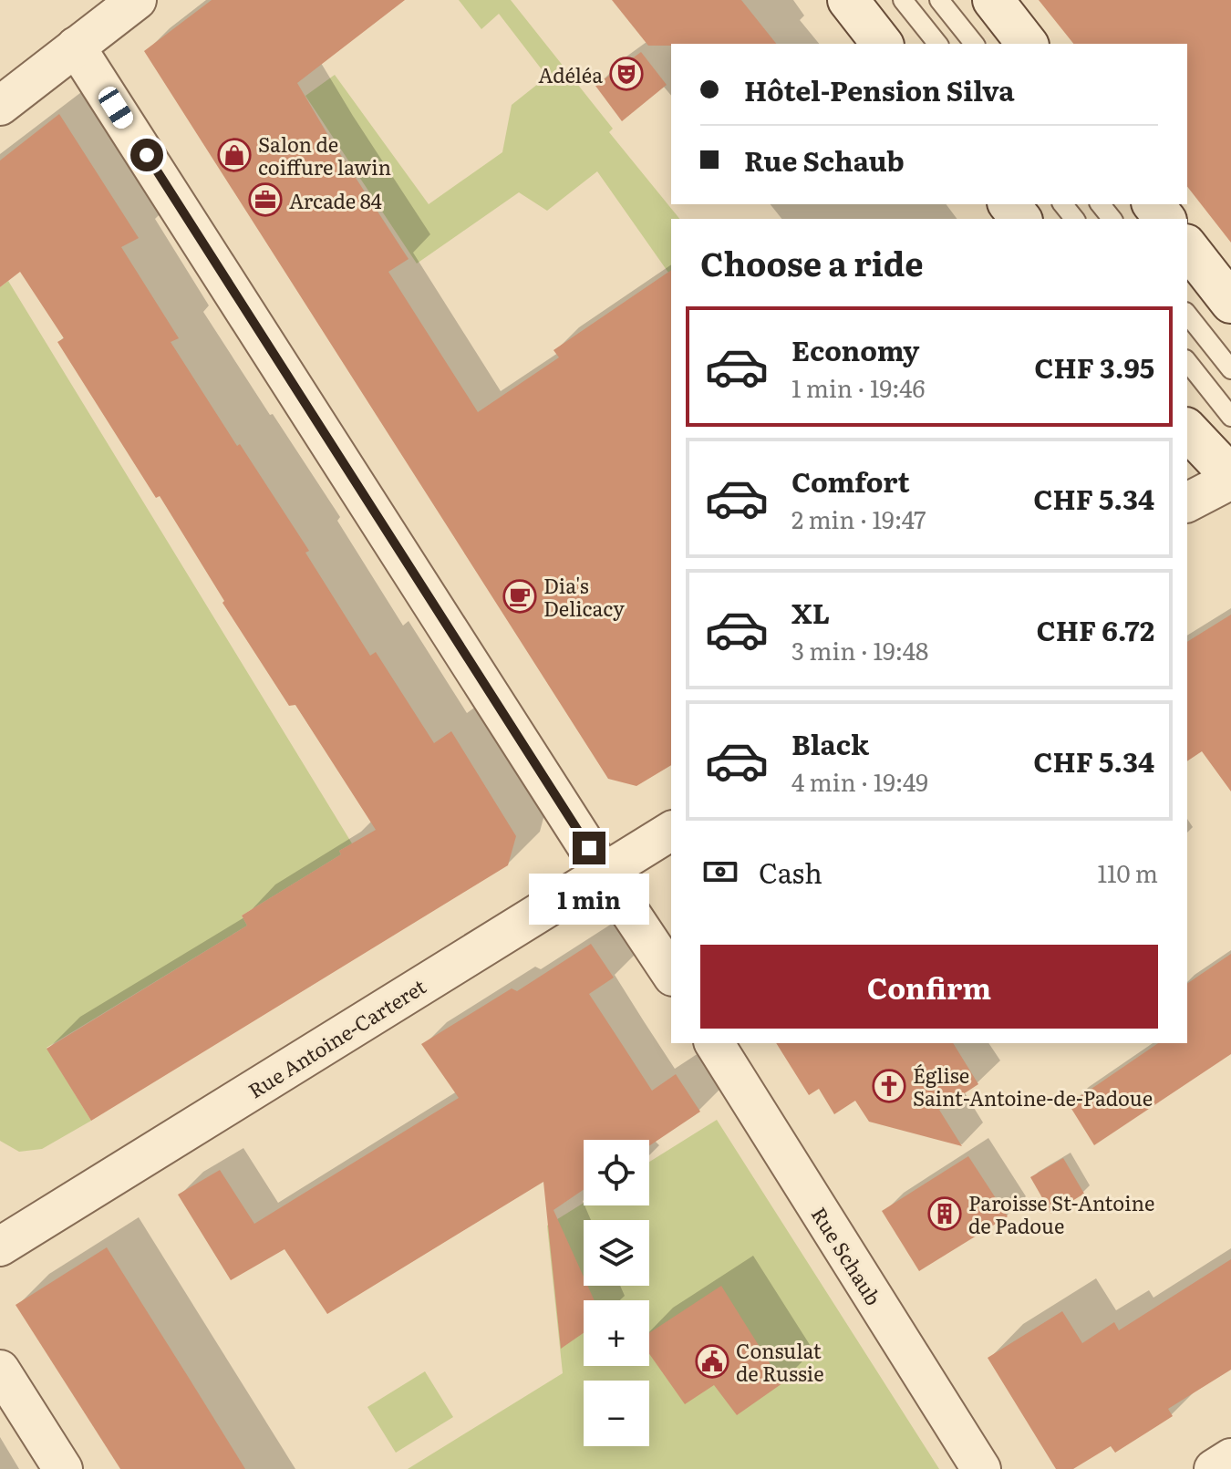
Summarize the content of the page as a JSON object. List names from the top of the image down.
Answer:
{
  "streets": {
    "street": ["Rue Antoine-Carteret", "Rue Schaub"]
  },
  "places": {
    "theatre": ["Adéléa"],
    "shop": ["Salon de coiffure lawin"],
    "office": ["Arcade 84"],
    "cafe": ["Dia's Delicacy"],
    "church": ["Église Saint-Antoine-de-Padoue"],
    "building": ["Paroisse St-Antoine de Padoue"],
    "public building": ["Consulat de Russie"]
  },
  "page": {
    "banner": ["Hôtel-Pension Silva", "Rue Schaub"],
    "heading": "Choose a ride",
    "list": [
      {
        "name": "Economy",
        "note": "1 min · 19:46",
        "value": "CHF 3.95"
      },
      {
        "name": "Comfort",
        "note": "2 min · 19:47",
        "value": "CHF 5.34"
      },
      {
        "name": "XL",
        "note": "3 min · 19:48",
        "value": "CHF 6.72"
      },
      {
        "name": "Black",
        "note": "4 min · 19:49",
        "value": "CHF 5.34"
      }
    ],
    "pay": ["Cash", "110 m"],
    "bubble": "1 min",
    "buttons": "Confirm",
    "map_buttons": ["+", "−"]
  }
}
